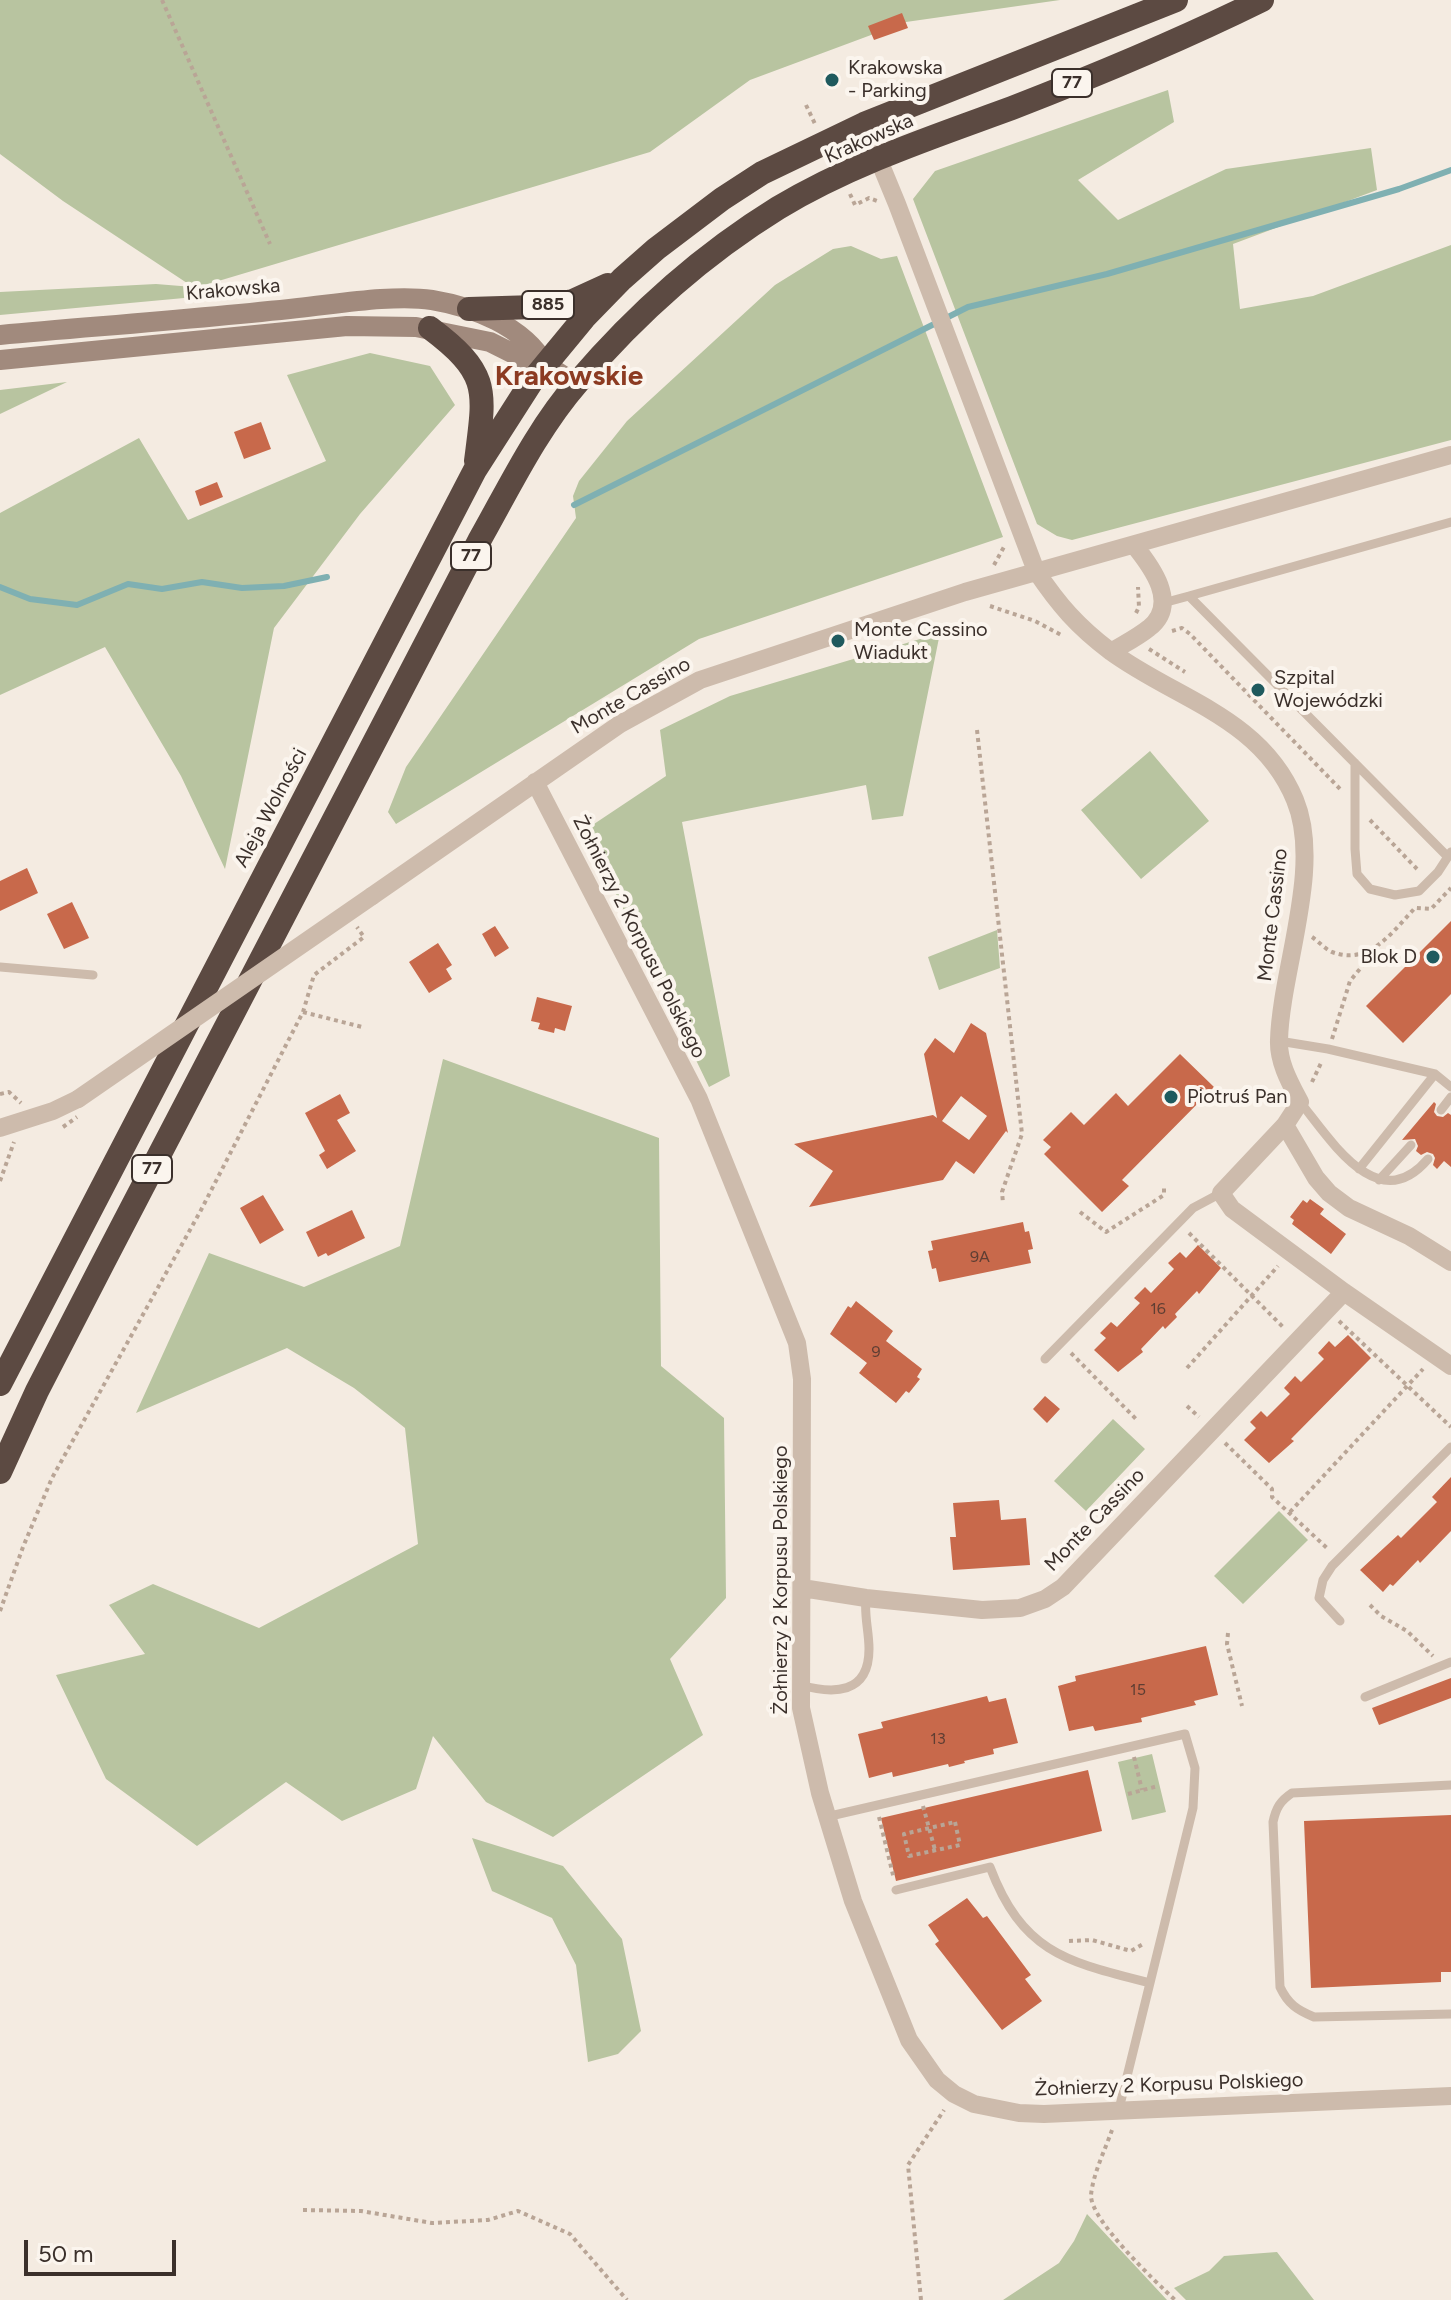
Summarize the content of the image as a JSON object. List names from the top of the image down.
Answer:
{
  "streets": {
    "highway": [
      "77",
      "Krakowska",
      "885",
      "Aleja Wolności"
    ],
    "street": ["Monte Cassino", "Żołnierzy 2 Korpusu Polskiego"]
  },
  "crossings": [
    ["77", "Krakowska"],
    ["Krakowska", "885"],
    ["Krakowska", "Aleja Wolności"],
    ["885", "Aleja Wolności"],
    ["Monte Cassino", "Żołnierzy 2 Korpusu Polskiego"]
  ],
  "districts": ["Krakowskie"],
  "places": [
    "Krakowska - Parking",
    "Monte Cassino Wiadukt",
    "Szpital Wojewódzki",
    "Blok D",
    "Piotruś Pan"
  ],
  "house_numbers": [
    "9A",
    "16",
    "9",
    "15",
    "13"
  ],
  "scale_bar": "50 m"
}
